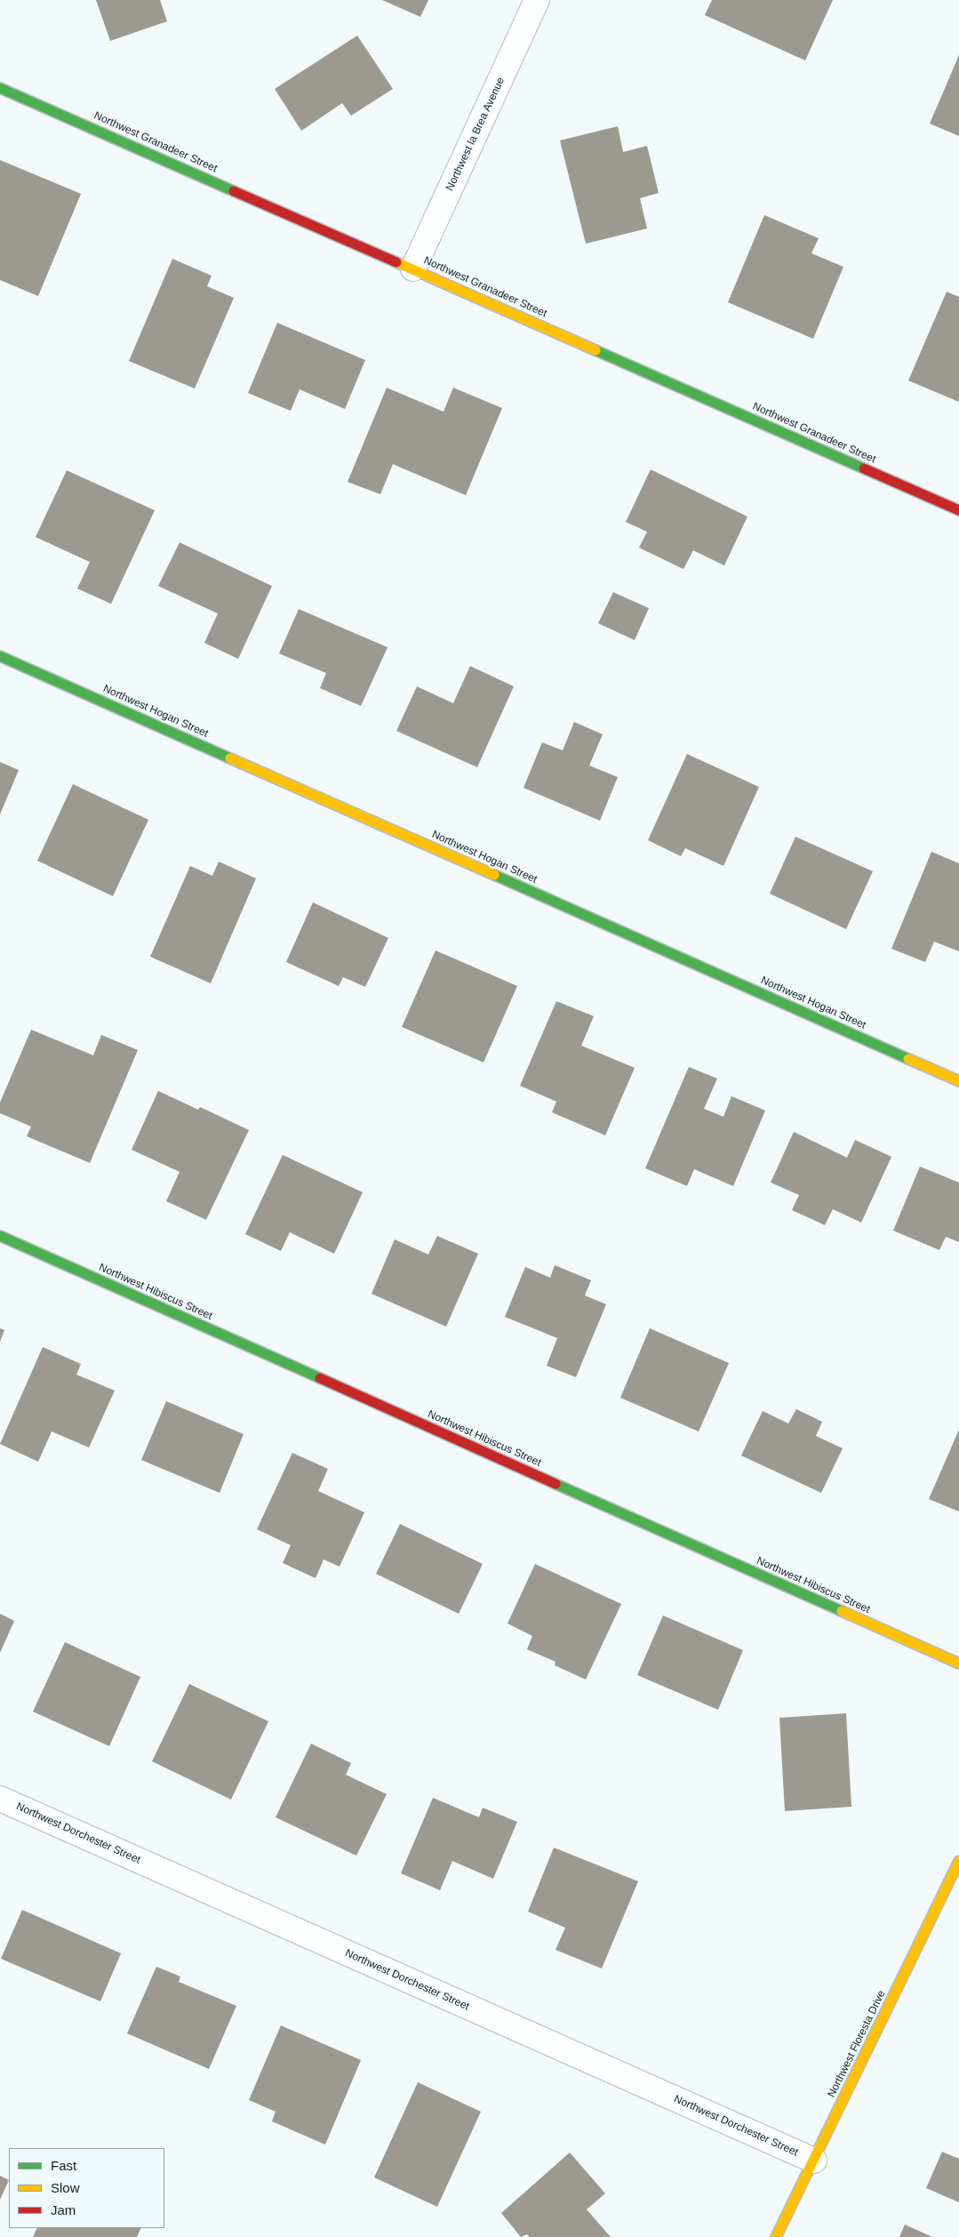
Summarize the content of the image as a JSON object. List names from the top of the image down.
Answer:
{
  "streets": {
    "street": [
      "Northwest la Brea Avenue",
      "Northwest Granadeer Street",
      "Northwest Hogan Street",
      "Northwest Hibiscus Street",
      "Northwest Dorchester Street",
      "Northwest Floresta Drive"
    ]
  },
  "crossings": [
    ["Northwest la Brea Avenue", "Northwest Granadeer Street"],
    ["Northwest Dorchester Street", "Northwest Floresta Drive"]
  ],
  "legend": ["Fast", "Slow", "Jam"]
}
